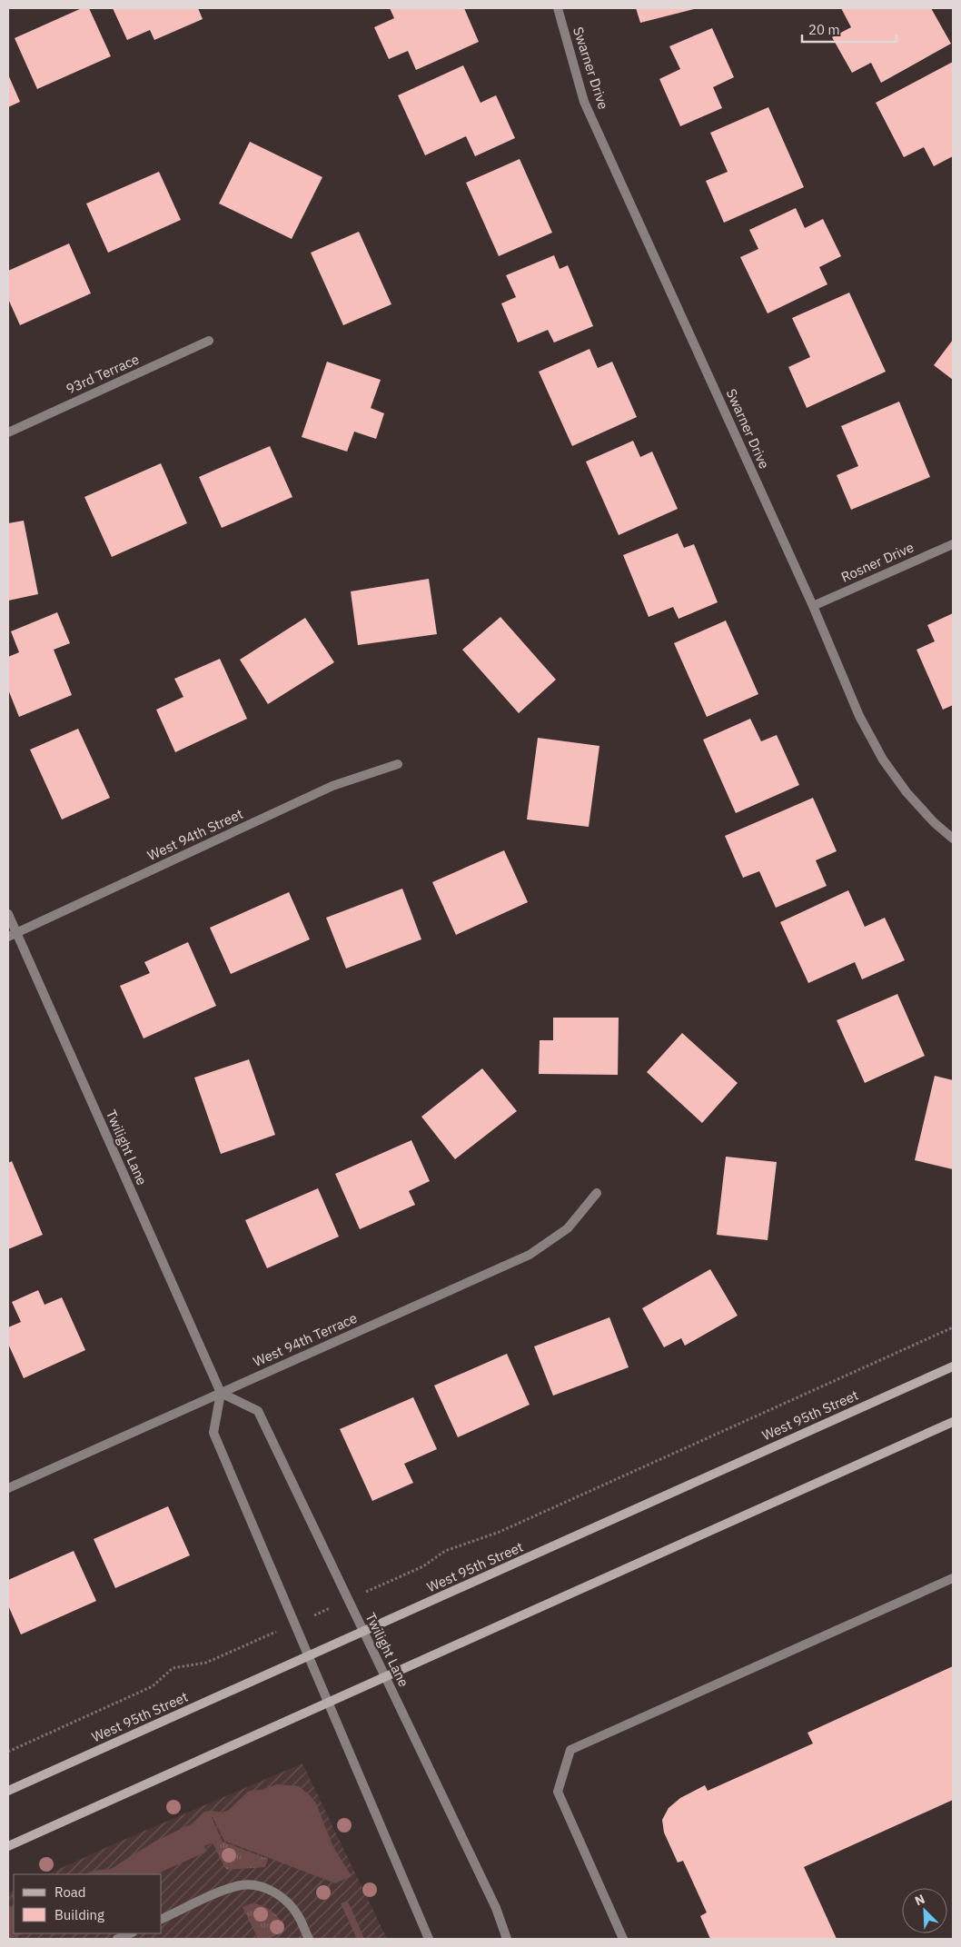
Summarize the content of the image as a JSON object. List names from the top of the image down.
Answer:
{
  "streets": {
    "main road": ["West 95th Street"],
    "street": [
      "Swarner Drive",
      "93rd Terrace",
      "Rosner Drive",
      "West 94th Street",
      "Twilight Lane",
      "West 94th Terrace"
    ]
  },
  "crossings": [
    ["Swarner Drive", "Rosner Drive"],
    ["West 94th Street", "Twilight Lane"],
    ["Twilight Lane", "West 94th Terrace"],
    ["Twilight Lane", "West 95th Street"]
  ],
  "legend": ["Road", "Building"],
  "scale_bar": "20 m",
  "north": "top left"
}
